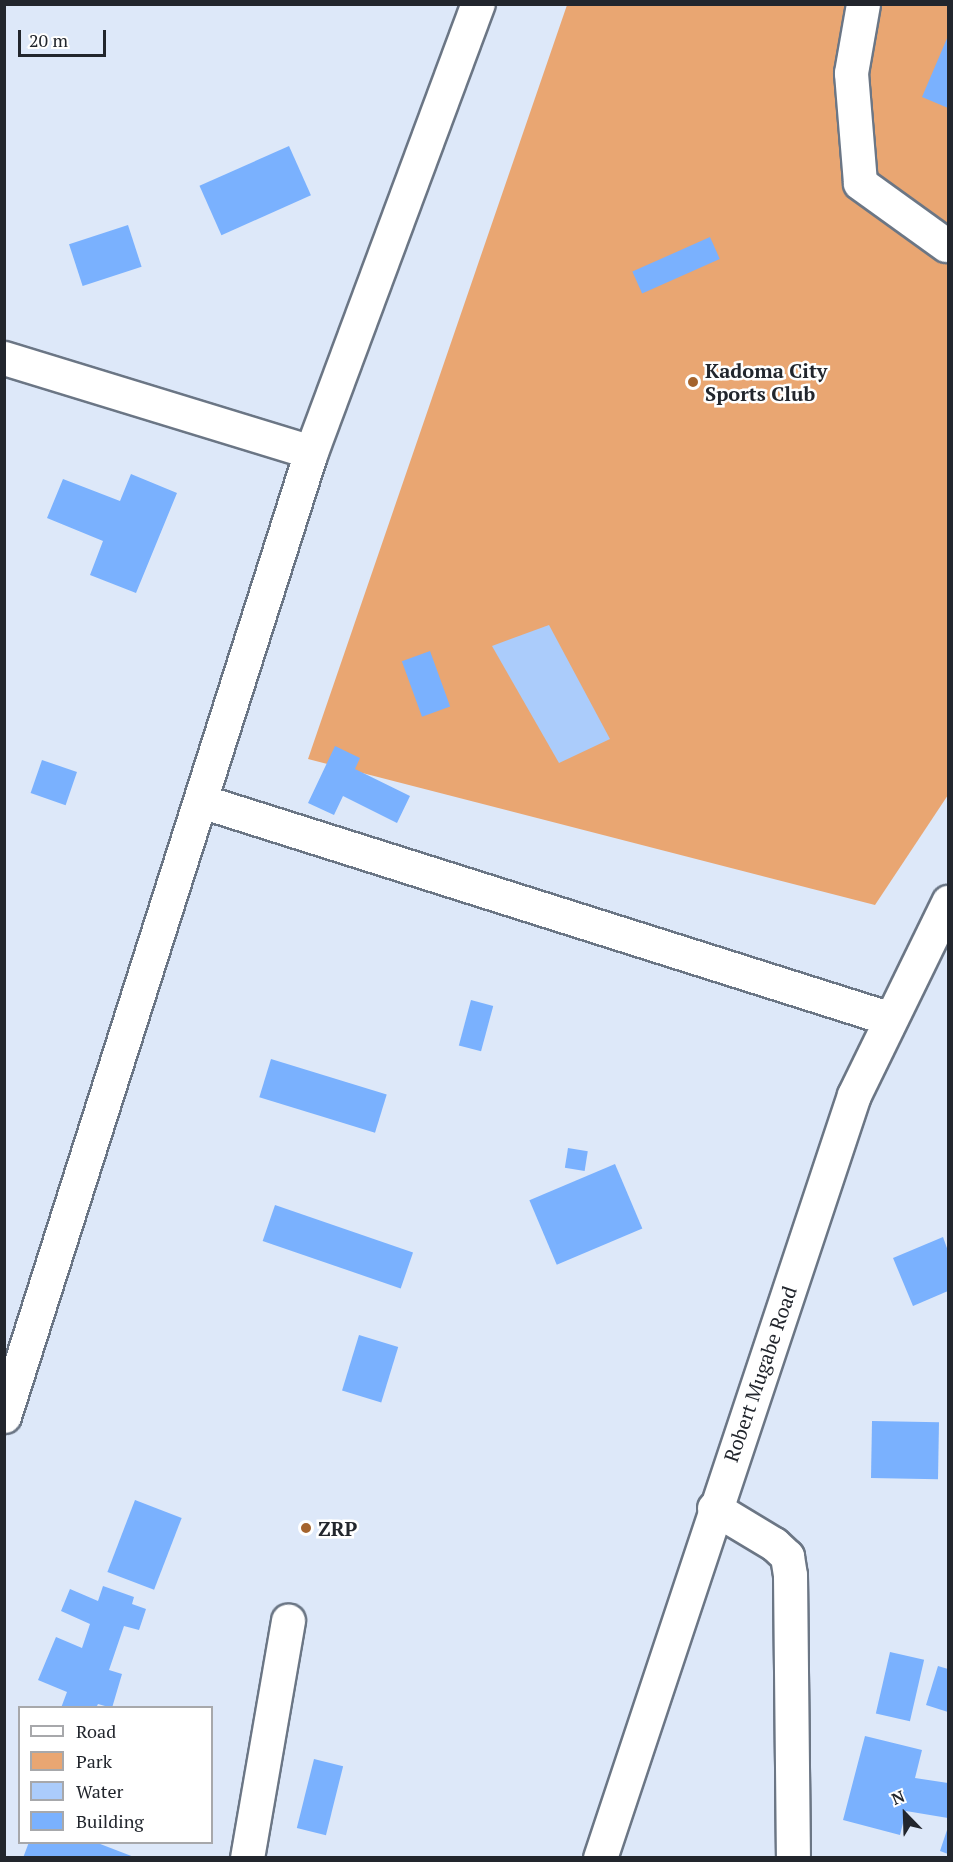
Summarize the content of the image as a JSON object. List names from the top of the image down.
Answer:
{
  "streets": {
    "street": ["Robert Mugabe Road"]
  },
  "places": ["Kadoma City Sports Club", "ZRP"],
  "legend": [
    "Road",
    "Park",
    "Water",
    "Building"
  ],
  "scale_bar": "20 m",
  "north": "top left"
}
